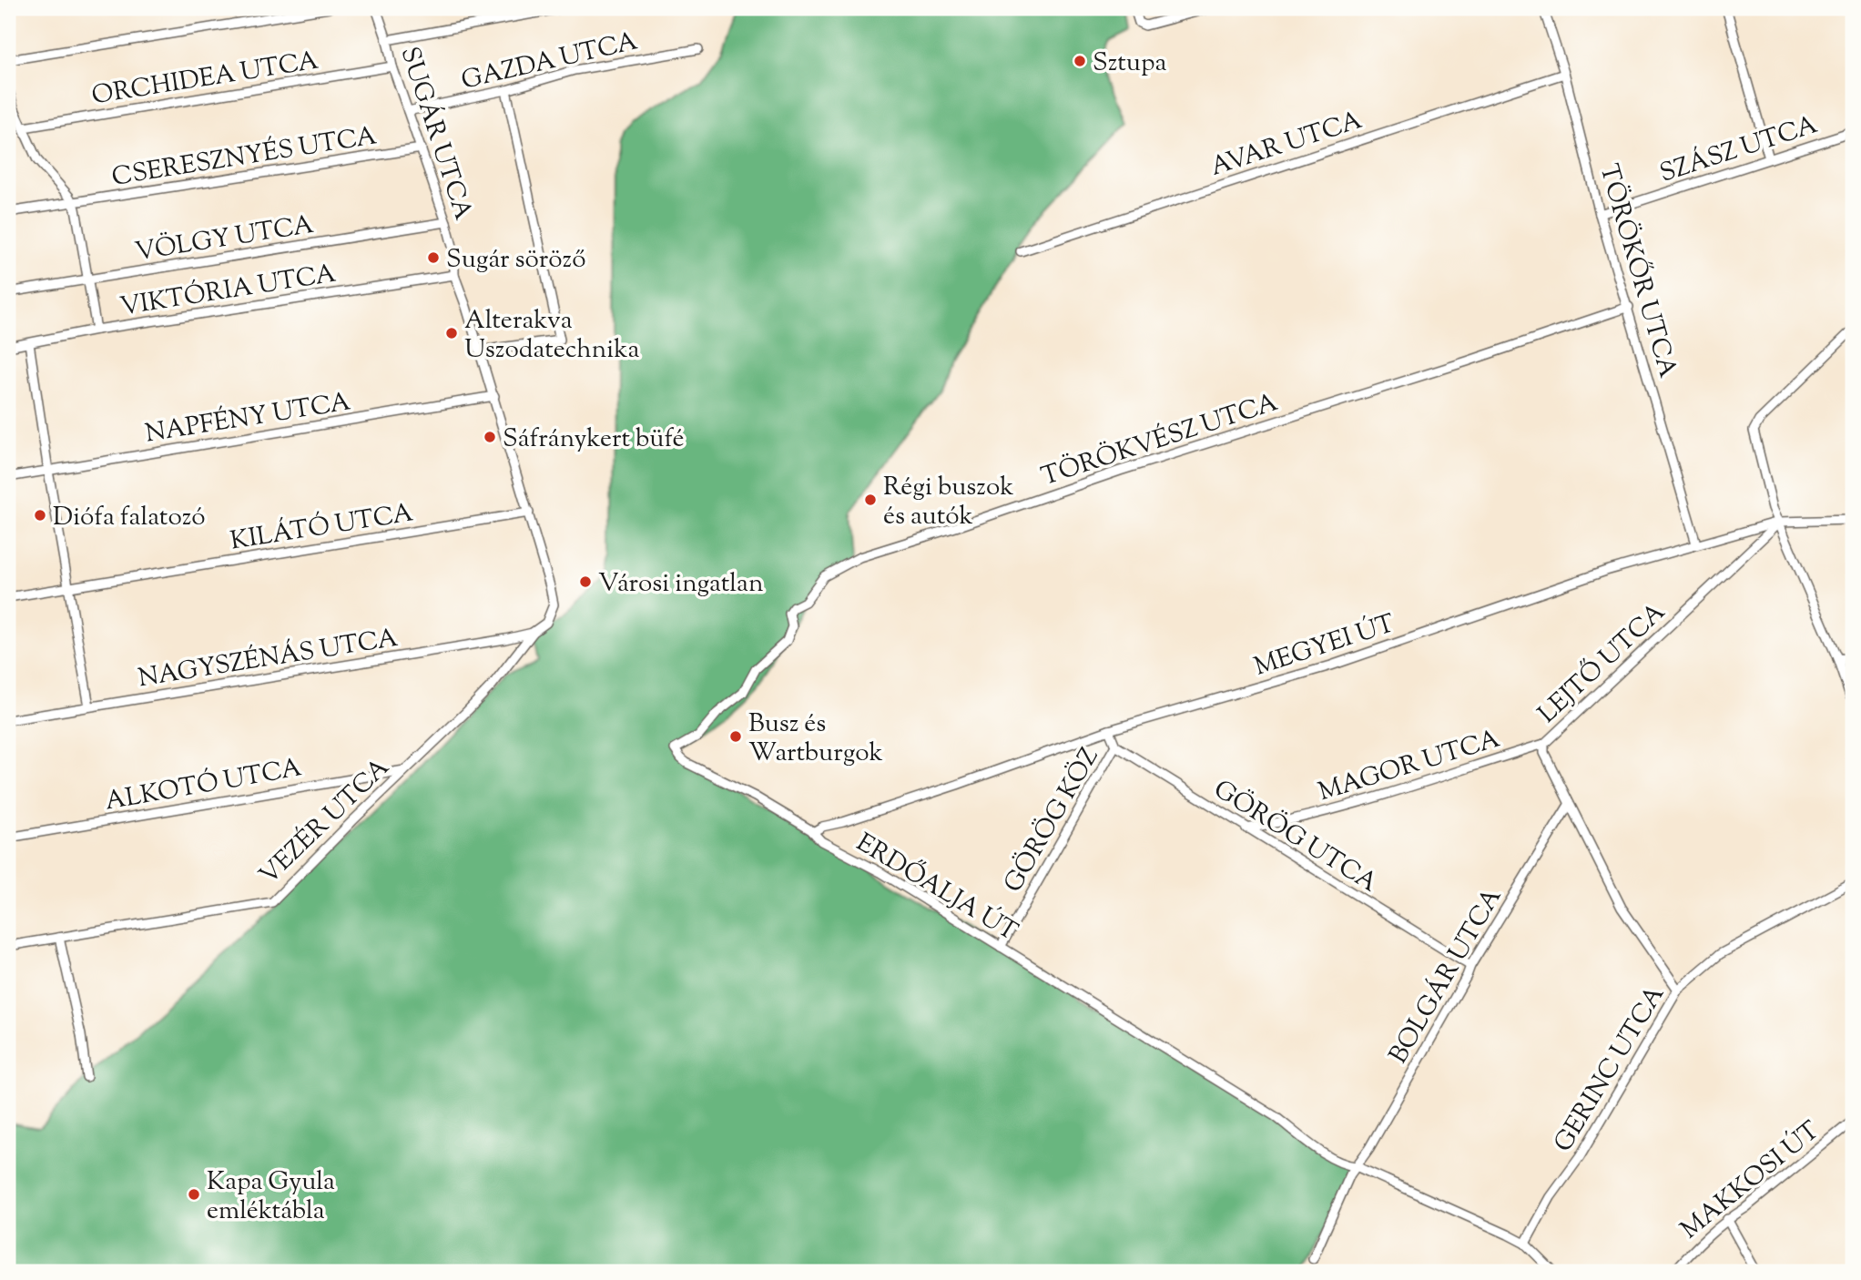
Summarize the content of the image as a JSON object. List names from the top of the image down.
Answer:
{
  "streets": {
    "street": [
      "GAZDA UTCA",
      "ORCHIDEA UTCA",
      "SUGÁR UTCA",
      "AVAR UTCA",
      "SZÁSZ UTCA",
      "CSERESZNYÉS UTCA",
      "VÖLGY UTCA",
      "TÖRÖKŐR UTCA",
      "VIKTÓRIA UTCA",
      "NAPFÉNY UTCA",
      "TÖRÖKVÉSZ UTCA",
      "KILÁTÓ UTCA",
      "MEGYEI ÚT",
      "NAGYSZÉNÁS UTCA",
      "LEJTŐ UTCA",
      "MAGOR UTCA",
      "ALKOTÓ UTCA",
      "GÖRÖG KÖZ",
      "VEZÉR UTCA",
      "GÖRÖG UTCA",
      "ERDŐALJA ÚT",
      "BOLGÁR UTCA",
      "GERINC UTCA",
      "MAKKOSI ÚT"
    ]
  },
  "crossings": [
    ["GAZDA UTCA", "SUGÁR UTCA"],
    ["ORCHIDEA UTCA", "SUGÁR UTCA"],
    ["SUGÁR UTCA", "CSERESZNYÉS UTCA"],
    ["SUGÁR UTCA", "VÖLGY UTCA"],
    ["SUGÁR UTCA", "VIKTÓRIA UTCA"],
    ["SUGÁR UTCA", "NAPFÉNY UTCA"],
    ["SUGÁR UTCA", "KILÁTÓ UTCA"],
    ["SUGÁR UTCA", "NAGYSZÉNÁS UTCA"],
    ["SUGÁR UTCA", "VEZÉR UTCA"],
    ["AVAR UTCA", "TÖRÖKŐR UTCA"],
    ["SZÁSZ UTCA", "TÖRÖKŐR UTCA"],
    ["TÖRÖKŐR UTCA", "TÖRÖKVÉSZ UTCA"],
    ["TÖRÖKŐR UTCA", "MEGYEI ÚT"],
    ["TÖRÖKVÉSZ UTCA", "ERDŐALJA ÚT"],
    ["MEGYEI ÚT", "LEJTŐ UTCA"],
    ["MEGYEI ÚT", "ERDŐALJA ÚT"],
    ["NAGYSZÉNÁS UTCA", "VEZÉR UTCA"],
    ["LEJTŐ UTCA", "MAGOR UTCA"],
    ["LEJTŐ UTCA", "BOLGÁR UTCA"],
    ["LEJTŐ UTCA", "GERINC UTCA"],
    ["MAGOR UTCA", "GÖRÖG UTCA"],
    ["ALKOTÓ UTCA", "VEZÉR UTCA"],
    ["GÖRÖG KÖZ", "GÖRÖG UTCA"],
    ["GÖRÖG KÖZ", "ERDŐALJA ÚT"],
    ["GÖRÖG UTCA", "BOLGÁR UTCA"],
    ["ERDŐALJA ÚT", "BOLGÁR UTCA"],
    ["ERDŐALJA ÚT", "GERINC UTCA"]
  ],
  "places": [
    "Sztupa",
    "Sugár söröző",
    "Alterakva Uszodatechnika",
    "Sáfránykert büfé",
    "Régi buszok és autók",
    "Diófa falatozó",
    "Városi ingatlan",
    "Busz és Wartburgok",
    "Kapa Gyula emléktábla"
  ]
}
